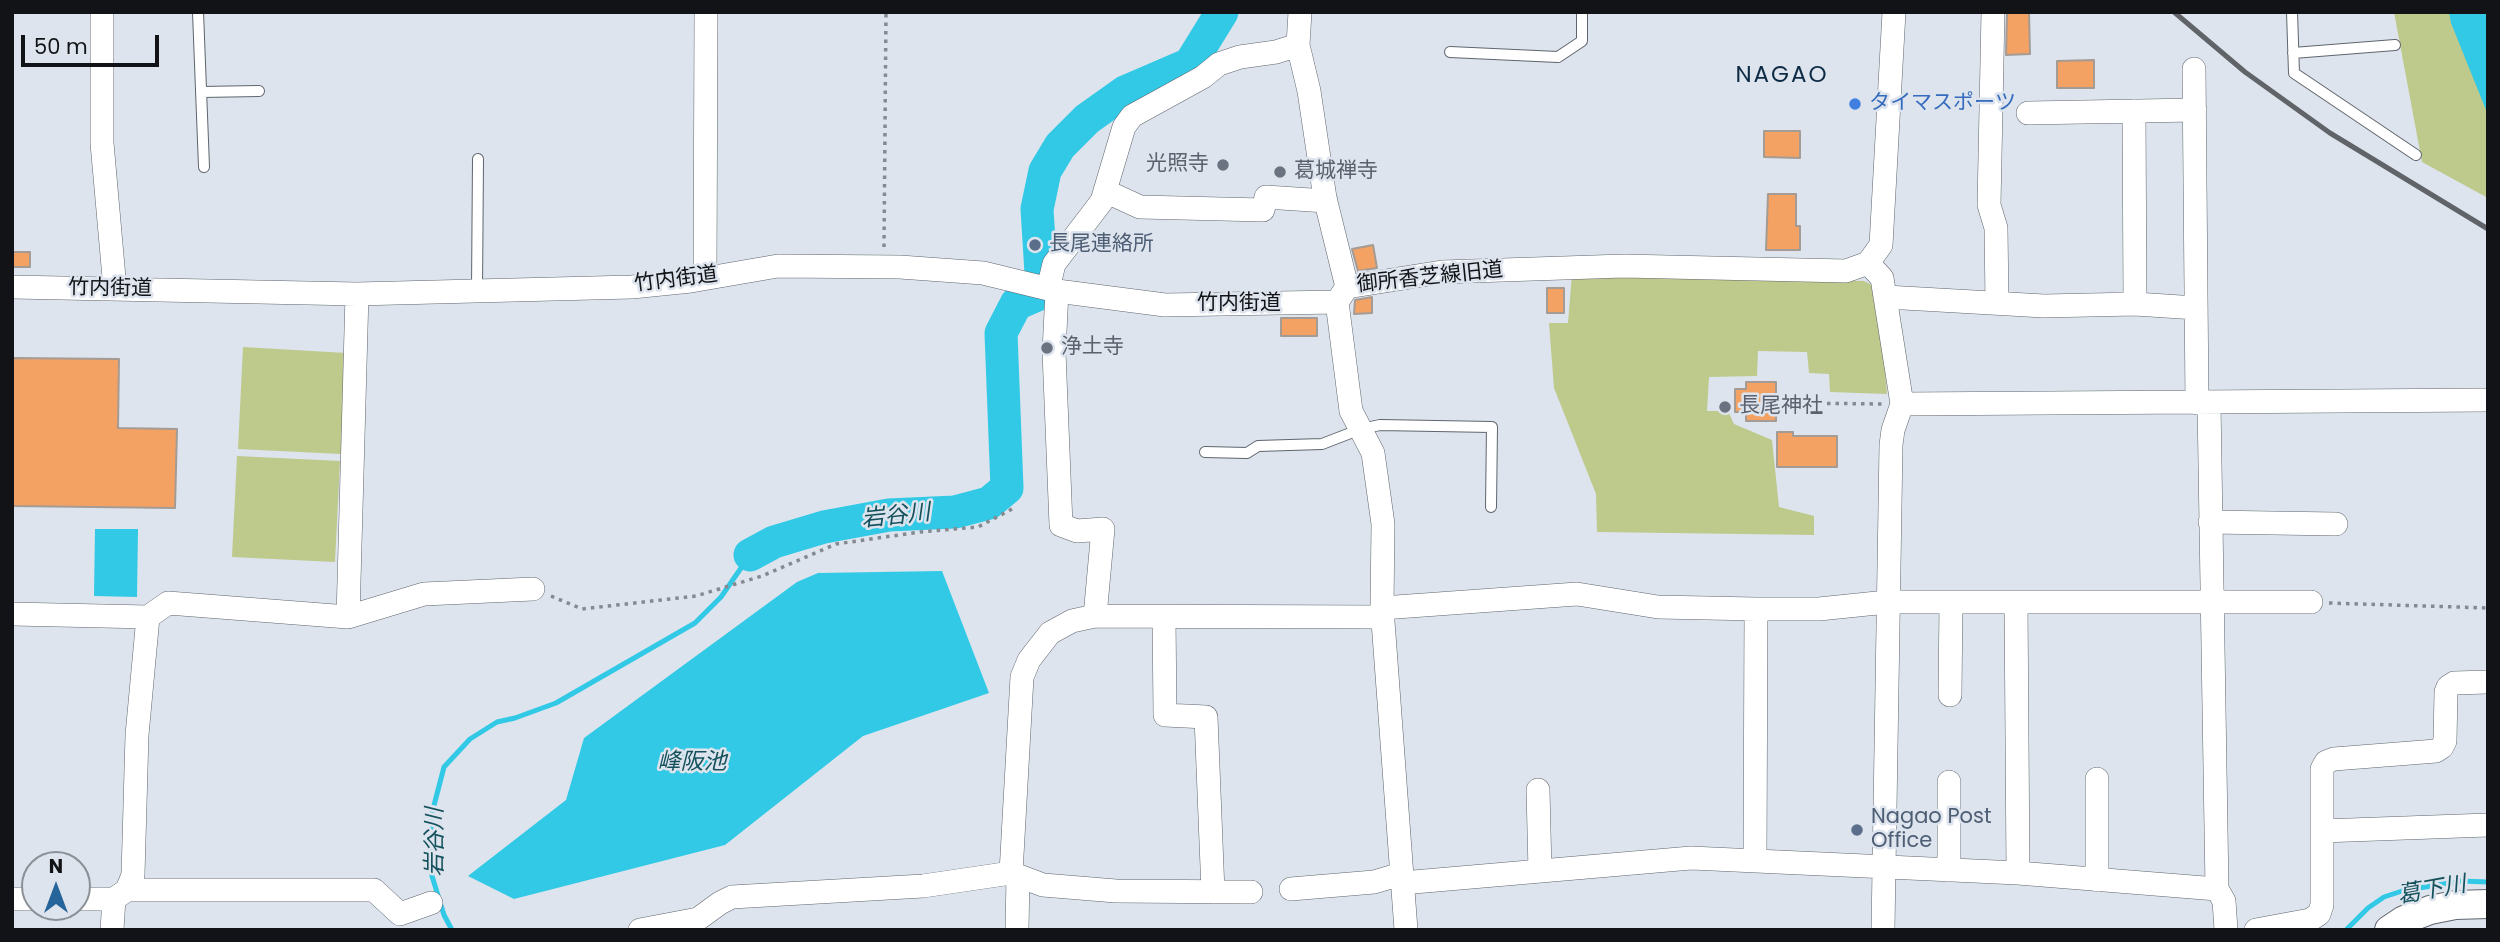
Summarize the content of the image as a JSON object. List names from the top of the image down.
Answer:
{
  "streets": {
    "street": ["御所香芝線旧道", "竹内街道"]
  },
  "crossings": [
    ["御所香芝線旧道", "竹内街道"]
  ],
  "districts": ["NAGAO"],
  "water": ["岩谷川", "峰阪池", "葛下川"],
  "places": [
    "タイマスポーツ",
    "光照寺",
    "葛城禅寺",
    "長尾連絡所",
    "浄土寺",
    "長尾神社",
    "Nagao Post Office"
  ],
  "scale_bar": "50 m",
  "north": "top"
}
